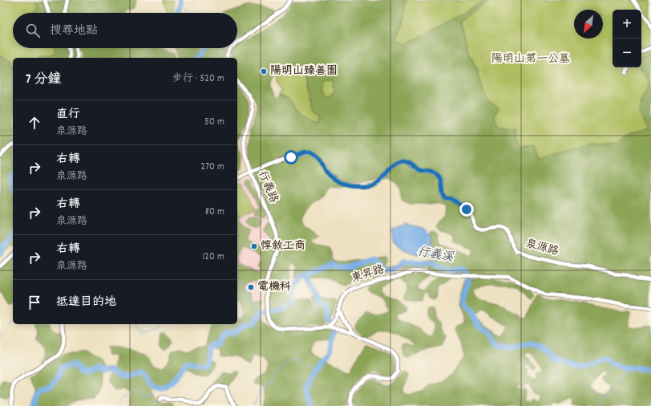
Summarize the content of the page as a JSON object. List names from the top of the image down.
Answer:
{
  "streets": {
    "street": ["行義路", "泉源路", "東昇路"]
  },
  "crossings": [
    ["行義路", "泉源路"],
    ["行義路", "東昇路"]
  ],
  "water": ["行義溪"],
  "parks": ["陽明山第一公墓"],
  "places": ["陽明山臻善園", "惇敘工商", "電機科"],
  "north": "bottom left",
  "page": {
    "map_buttons": ["+", "−"],
    "search": "搜尋地點",
    "heading": ["7 分鐘", "步行 · 520 m"],
    "list": [
      ["直行", "泉源路", "50 m"],
      ["右轉", "泉源路", "270 m"],
      ["右轉", "泉源路", "80 m"],
      ["右轉", "泉源路", "120 m"],
      "抵達目的地"
    ]
  }
}
